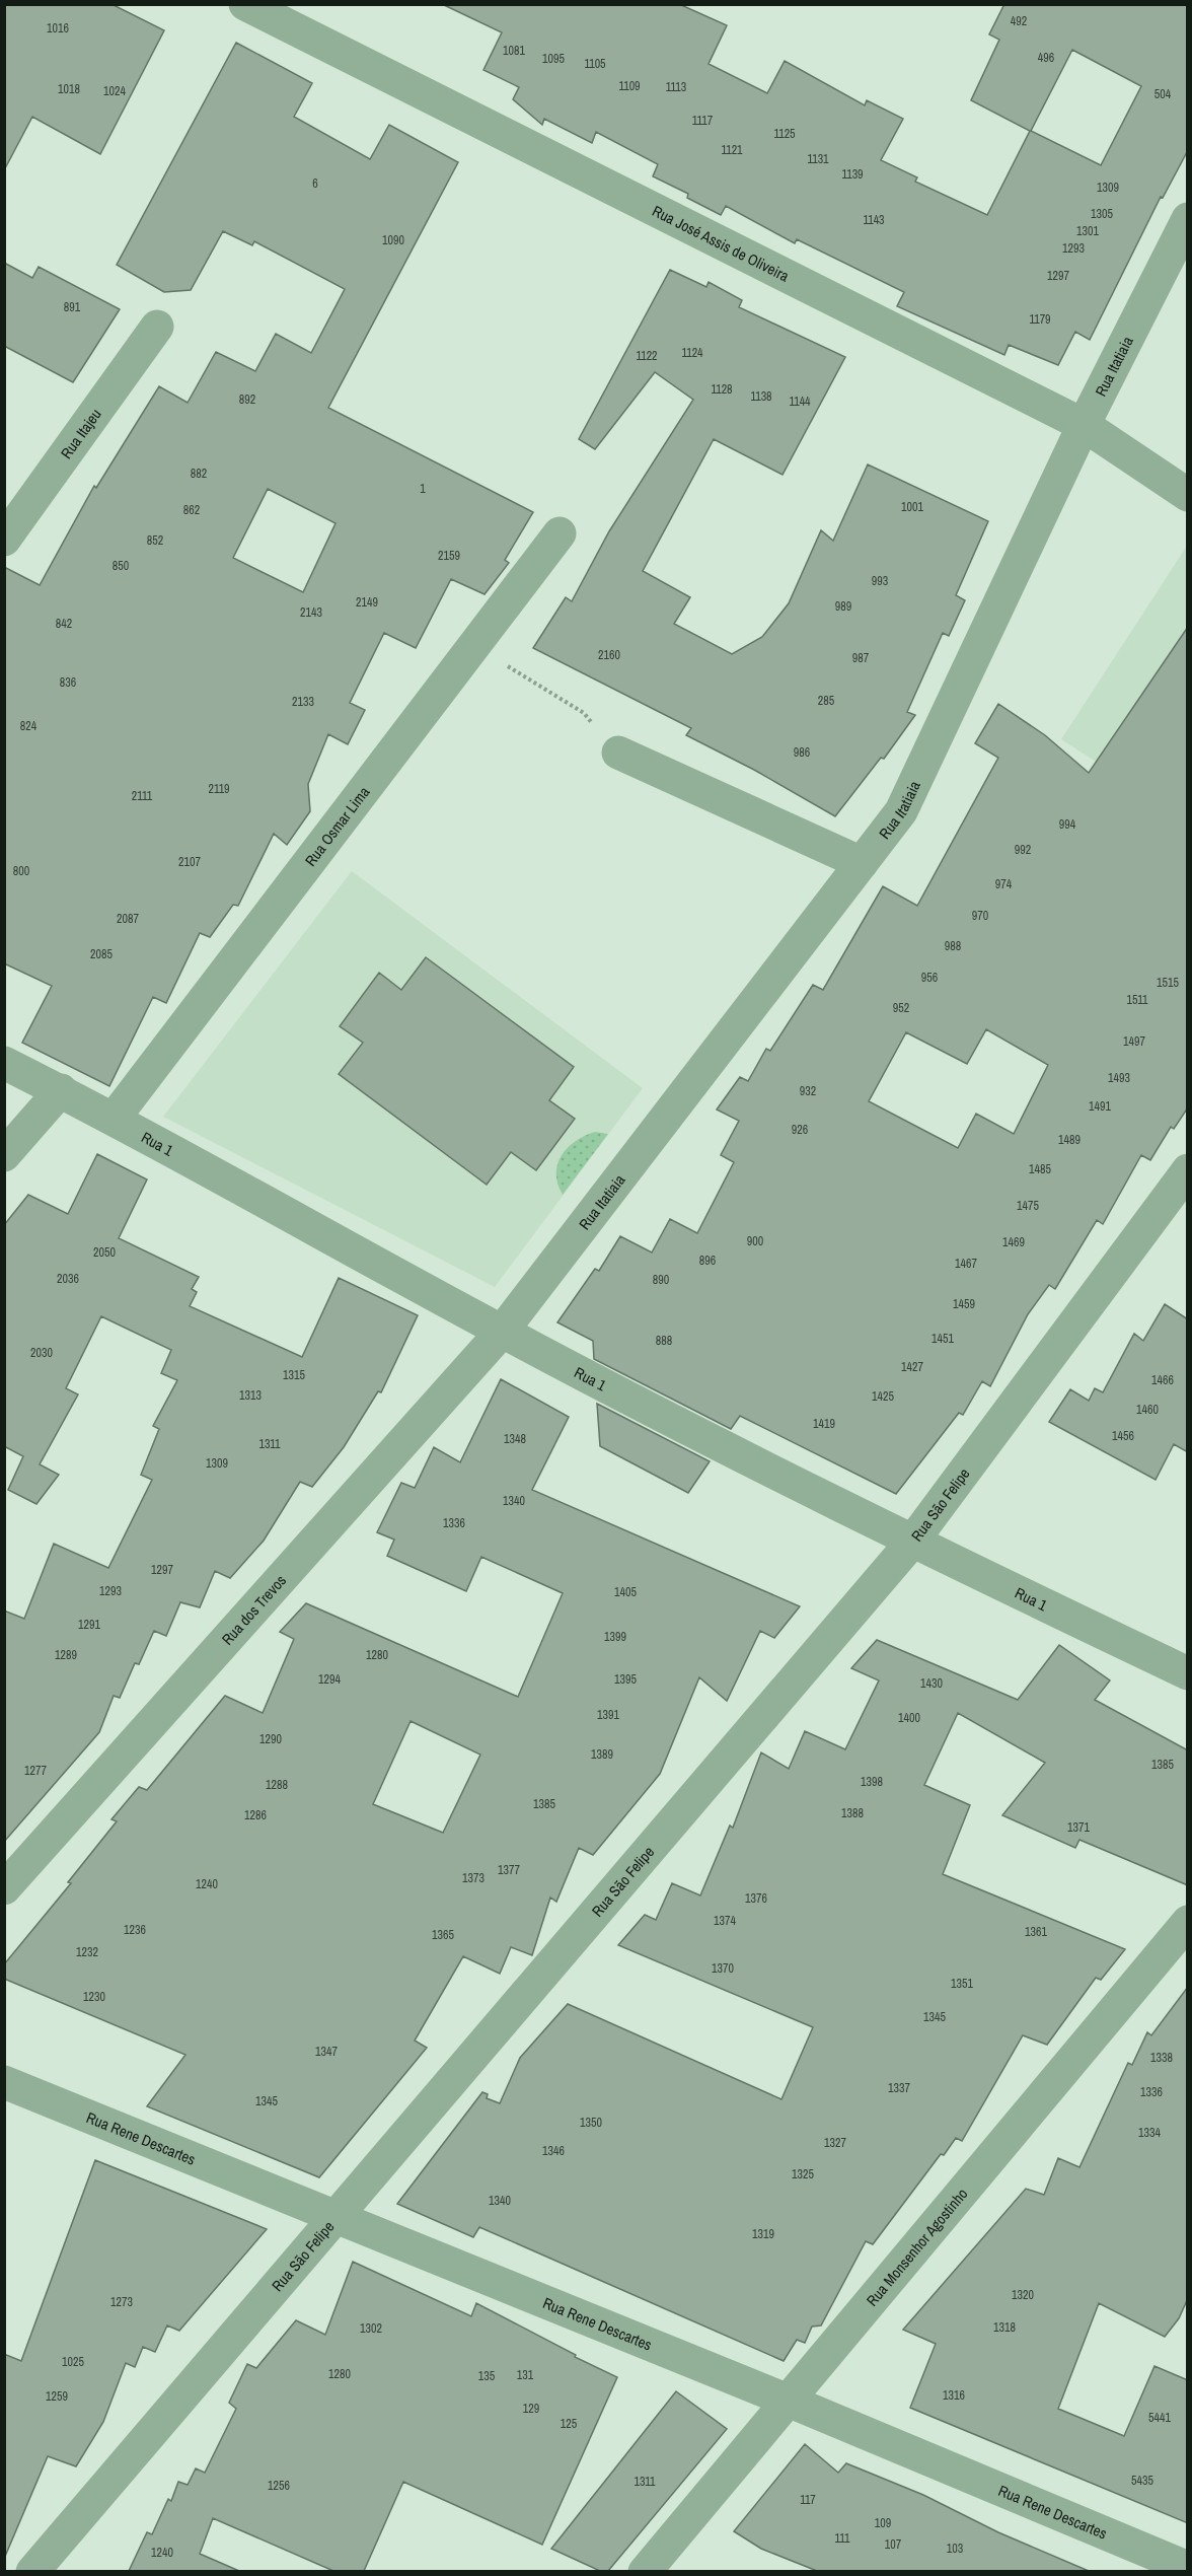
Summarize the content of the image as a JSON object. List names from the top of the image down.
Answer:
{
  "streets": {
    "street": [
      "Rua José Assis de Oliveira",
      "Rua Itatiaia",
      "Rua Itajeu",
      "Rua Osmar Lima",
      "Rua 1",
      "Rua São Felipe",
      "Rua dos Trevos",
      "Rua Rene Descartes",
      "Rua Monsenhor Agostinho"
    ]
  },
  "crossings": [
    ["Rua José Assis de Oliveira", "Rua Itatiaia"],
    ["Rua Itatiaia", "Rua 1"],
    ["Rua Itatiaia", "Rua dos Trevos"],
    ["Rua Osmar Lima", "Rua 1"],
    ["Rua 1", "Rua São Felipe"],
    ["Rua 1", "Rua dos Trevos"],
    ["Rua São Felipe", "Rua Rene Descartes"],
    ["Rua Rene Descartes", "Rua Monsenhor Agostinho"]
  ],
  "house_numbers": [
    "492",
    "1016",
    "1081",
    "496",
    "1095",
    "1105",
    "1109",
    "1113",
    "1018",
    "1024",
    "504",
    "1117",
    "1125",
    "1121",
    "1131",
    "1139",
    "6",
    "1309",
    "1305",
    "1143",
    "1301",
    "1090",
    "1293",
    "1297",
    "891",
    "1179",
    "1124",
    "1122",
    "1128",
    "1138",
    "892",
    "1144",
    "882",
    "1",
    "1001",
    "862",
    "852",
    "2159",
    "850",
    "993",
    "2149",
    "989",
    "2143",
    "842",
    "2160",
    "987",
    "836",
    "285",
    "2133",
    "824",
    "986",
    "2119",
    "2111",
    "994",
    "992",
    "2107",
    "800",
    "974",
    "970",
    "2087",
    "988",
    "2085",
    "956",
    "1515",
    "1511",
    "952",
    "1497",
    "1493",
    "932",
    "1491",
    "926",
    "1489",
    "1485",
    "1475",
    "900",
    "1469",
    "2050",
    "896",
    "1467",
    "2036",
    "890",
    "1459",
    "1451",
    "888",
    "2030",
    "1427",
    "1315",
    "1466",
    "1313",
    "1425",
    "1460",
    "1419",
    "1456",
    "1348",
    "1311",
    "1309",
    "1340",
    "1336",
    "1297",
    "1293",
    "1405",
    "1291",
    "1399",
    "1289",
    "1280",
    "1294",
    "1395",
    "1430",
    "1391",
    "1400",
    "1290",
    "1389",
    "1385",
    "1277",
    "1398",
    "1288",
    "1385",
    "1388",
    "1286",
    "1371",
    "1377",
    "1373",
    "1240",
    "1376",
    "1374",
    "1236",
    "1361",
    "1365",
    "1232",
    "1370",
    "1351",
    "1230",
    "1345",
    "1347",
    "1338",
    "1337",
    "1336",
    "1345",
    "1350",
    "1334",
    "1327",
    "1346",
    "1325",
    "1340",
    "1319",
    "1320",
    "1273",
    "1318",
    "1302",
    "1025",
    "1280",
    "131",
    "135",
    "1316",
    "1259",
    "129",
    "5441",
    "125",
    "5435",
    "1311",
    "1256",
    "117",
    "109",
    "111",
    "107",
    "103",
    "1240"
  ]
}
